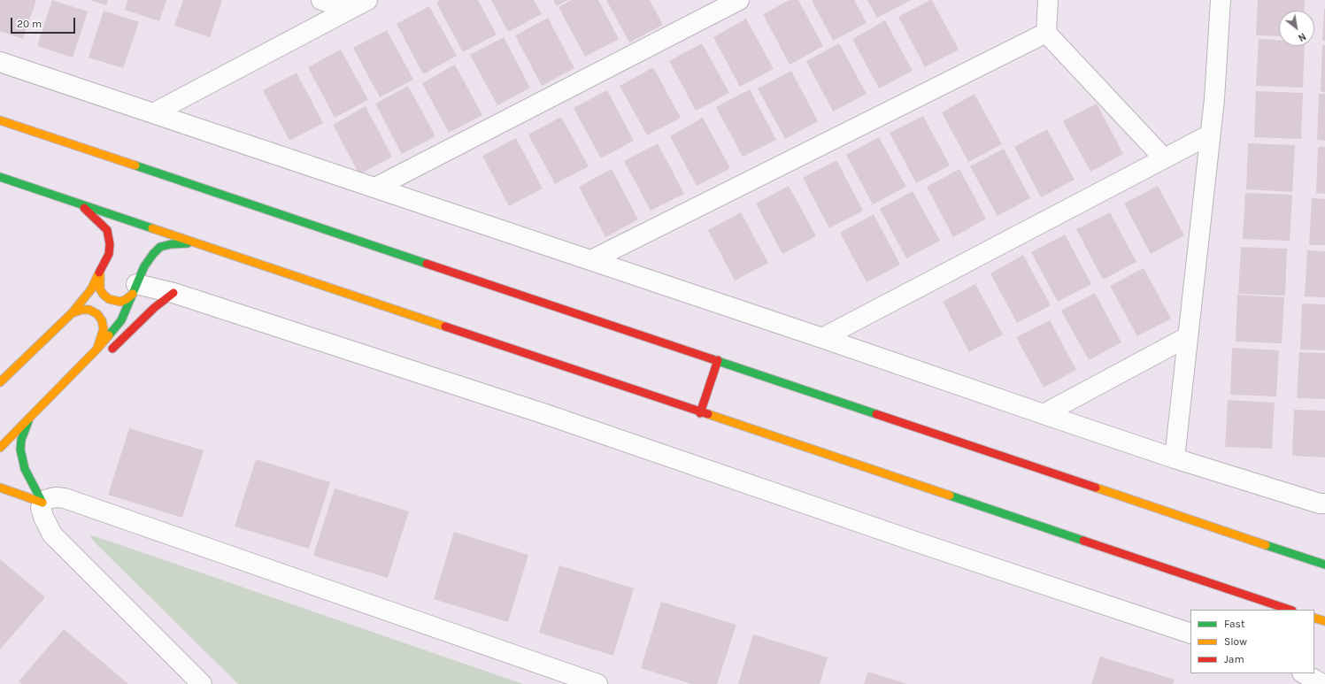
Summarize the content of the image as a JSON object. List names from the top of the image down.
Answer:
{
  "legend": ["Fast", "Slow", "Jam"],
  "scale_bar": "20 m",
  "north": "bottom right"
}
